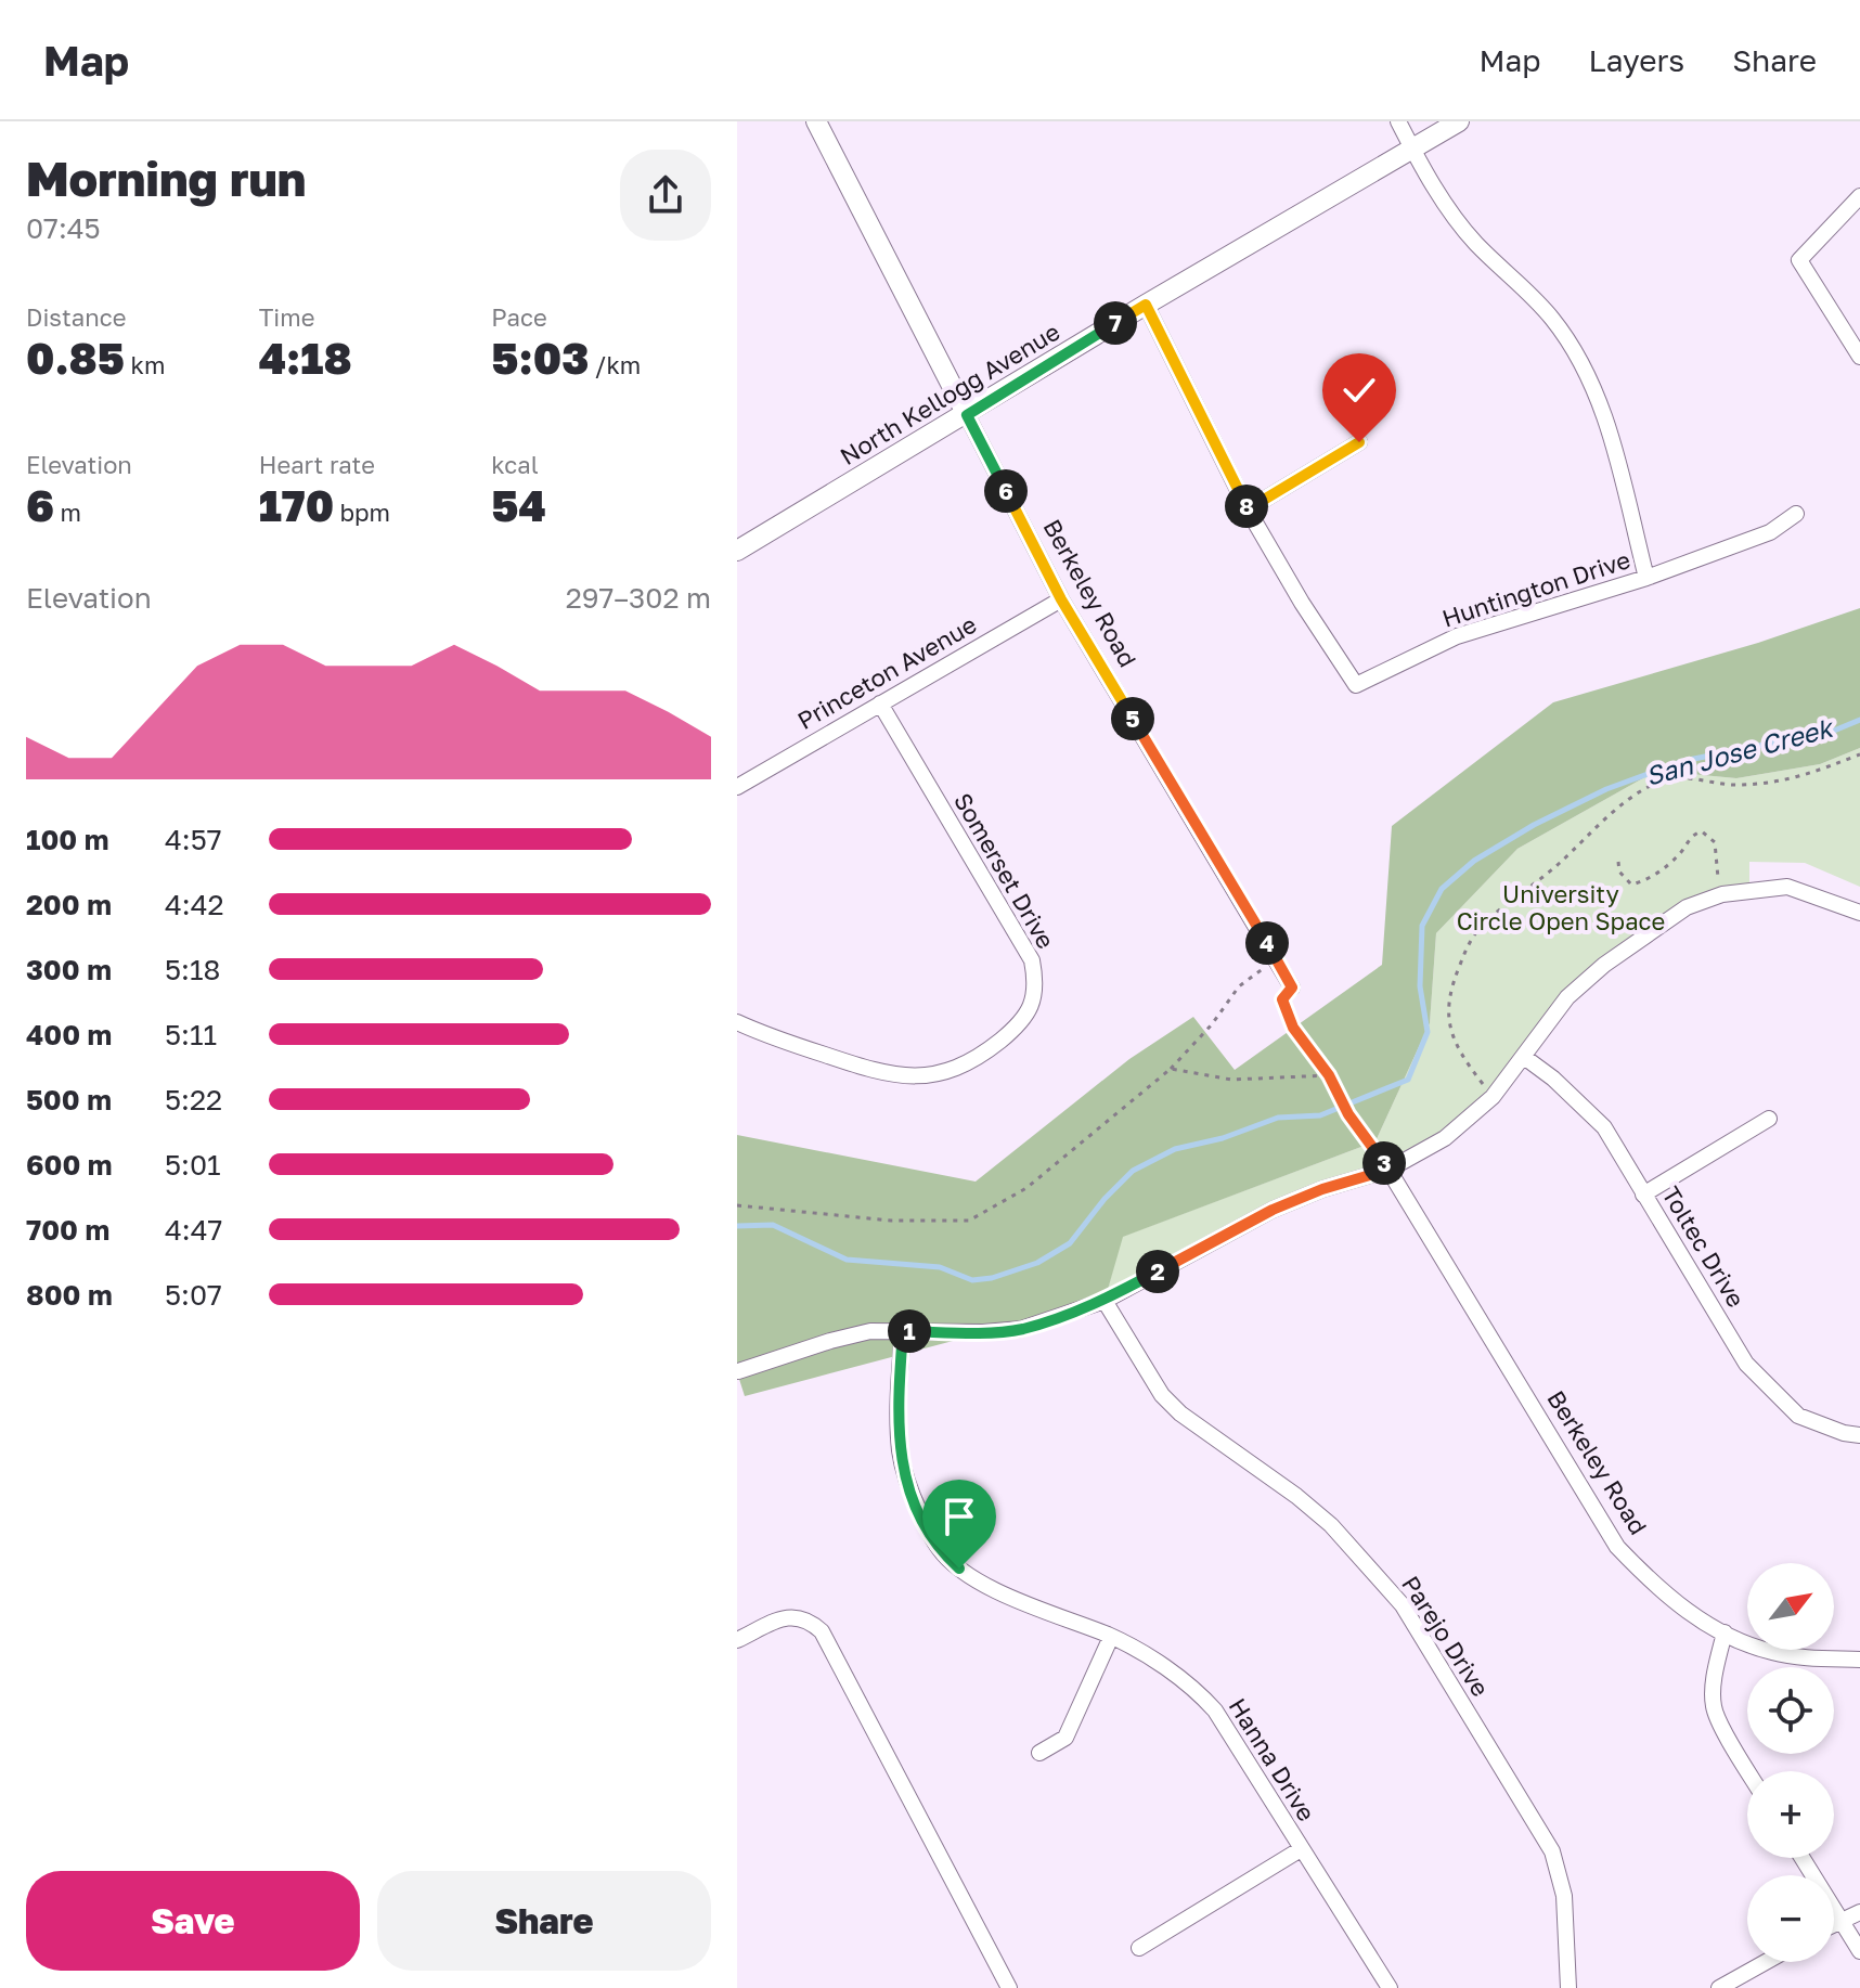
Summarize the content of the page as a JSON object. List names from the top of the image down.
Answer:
{
  "streets": {
    "street": [
      "North Kellogg Avenue",
      "Huntington Drive",
      "Berkeley Road",
      "Princeton Avenue",
      "Somerset Drive",
      "Toltec Drive",
      "Parejo Drive",
      "Hanna Drive"
    ]
  },
  "crossings": [
    ["North Kellogg Avenue", "Huntington Drive"],
    ["North Kellogg Avenue", "Berkeley Road"],
    ["Berkeley Road", "Princeton Avenue"],
    ["Princeton Avenue", "Somerset Drive"]
  ],
  "water": ["San Jose Creek"],
  "parks": ["University Circle Open Space"],
  "north": "top right",
  "page": {
    "header": "Map",
    "nav": ["Map", "Layers", "Share"],
    "heading": ["Morning run", "07:45"],
    "stats": [
      ["Distance", "0.85 km"],
      ["Time", "4:18"],
      ["Pace", "5:03 /km"],
      ["Elevation", "6 m"],
      ["Heart rate", "170 bpm"],
      ["kcal", "54"]
    ],
    "pins": [
      "7",
      "6",
      "8",
      "5",
      "4",
      "3",
      "2",
      "1"
    ],
    "chart": ["Elevation", "297–302 m"],
    "list": [
      {
        "name": "100 m",
        "note": "4:57"
      },
      {
        "name": "200 m",
        "note": "4:42"
      },
      {
        "name": "300 m",
        "note": "5:18"
      },
      {
        "name": "400 m",
        "note": "5:11"
      },
      {
        "name": "500 m",
        "note": "5:22"
      },
      {
        "name": "600 m",
        "note": "5:01"
      },
      {
        "name": "700 m",
        "note": "4:47"
      },
      {
        "name": "800 m",
        "note": "5:07"
      }
    ],
    "map_buttons": ["+", "−"],
    "buttons": ["Save", "Share"]
  }
}
